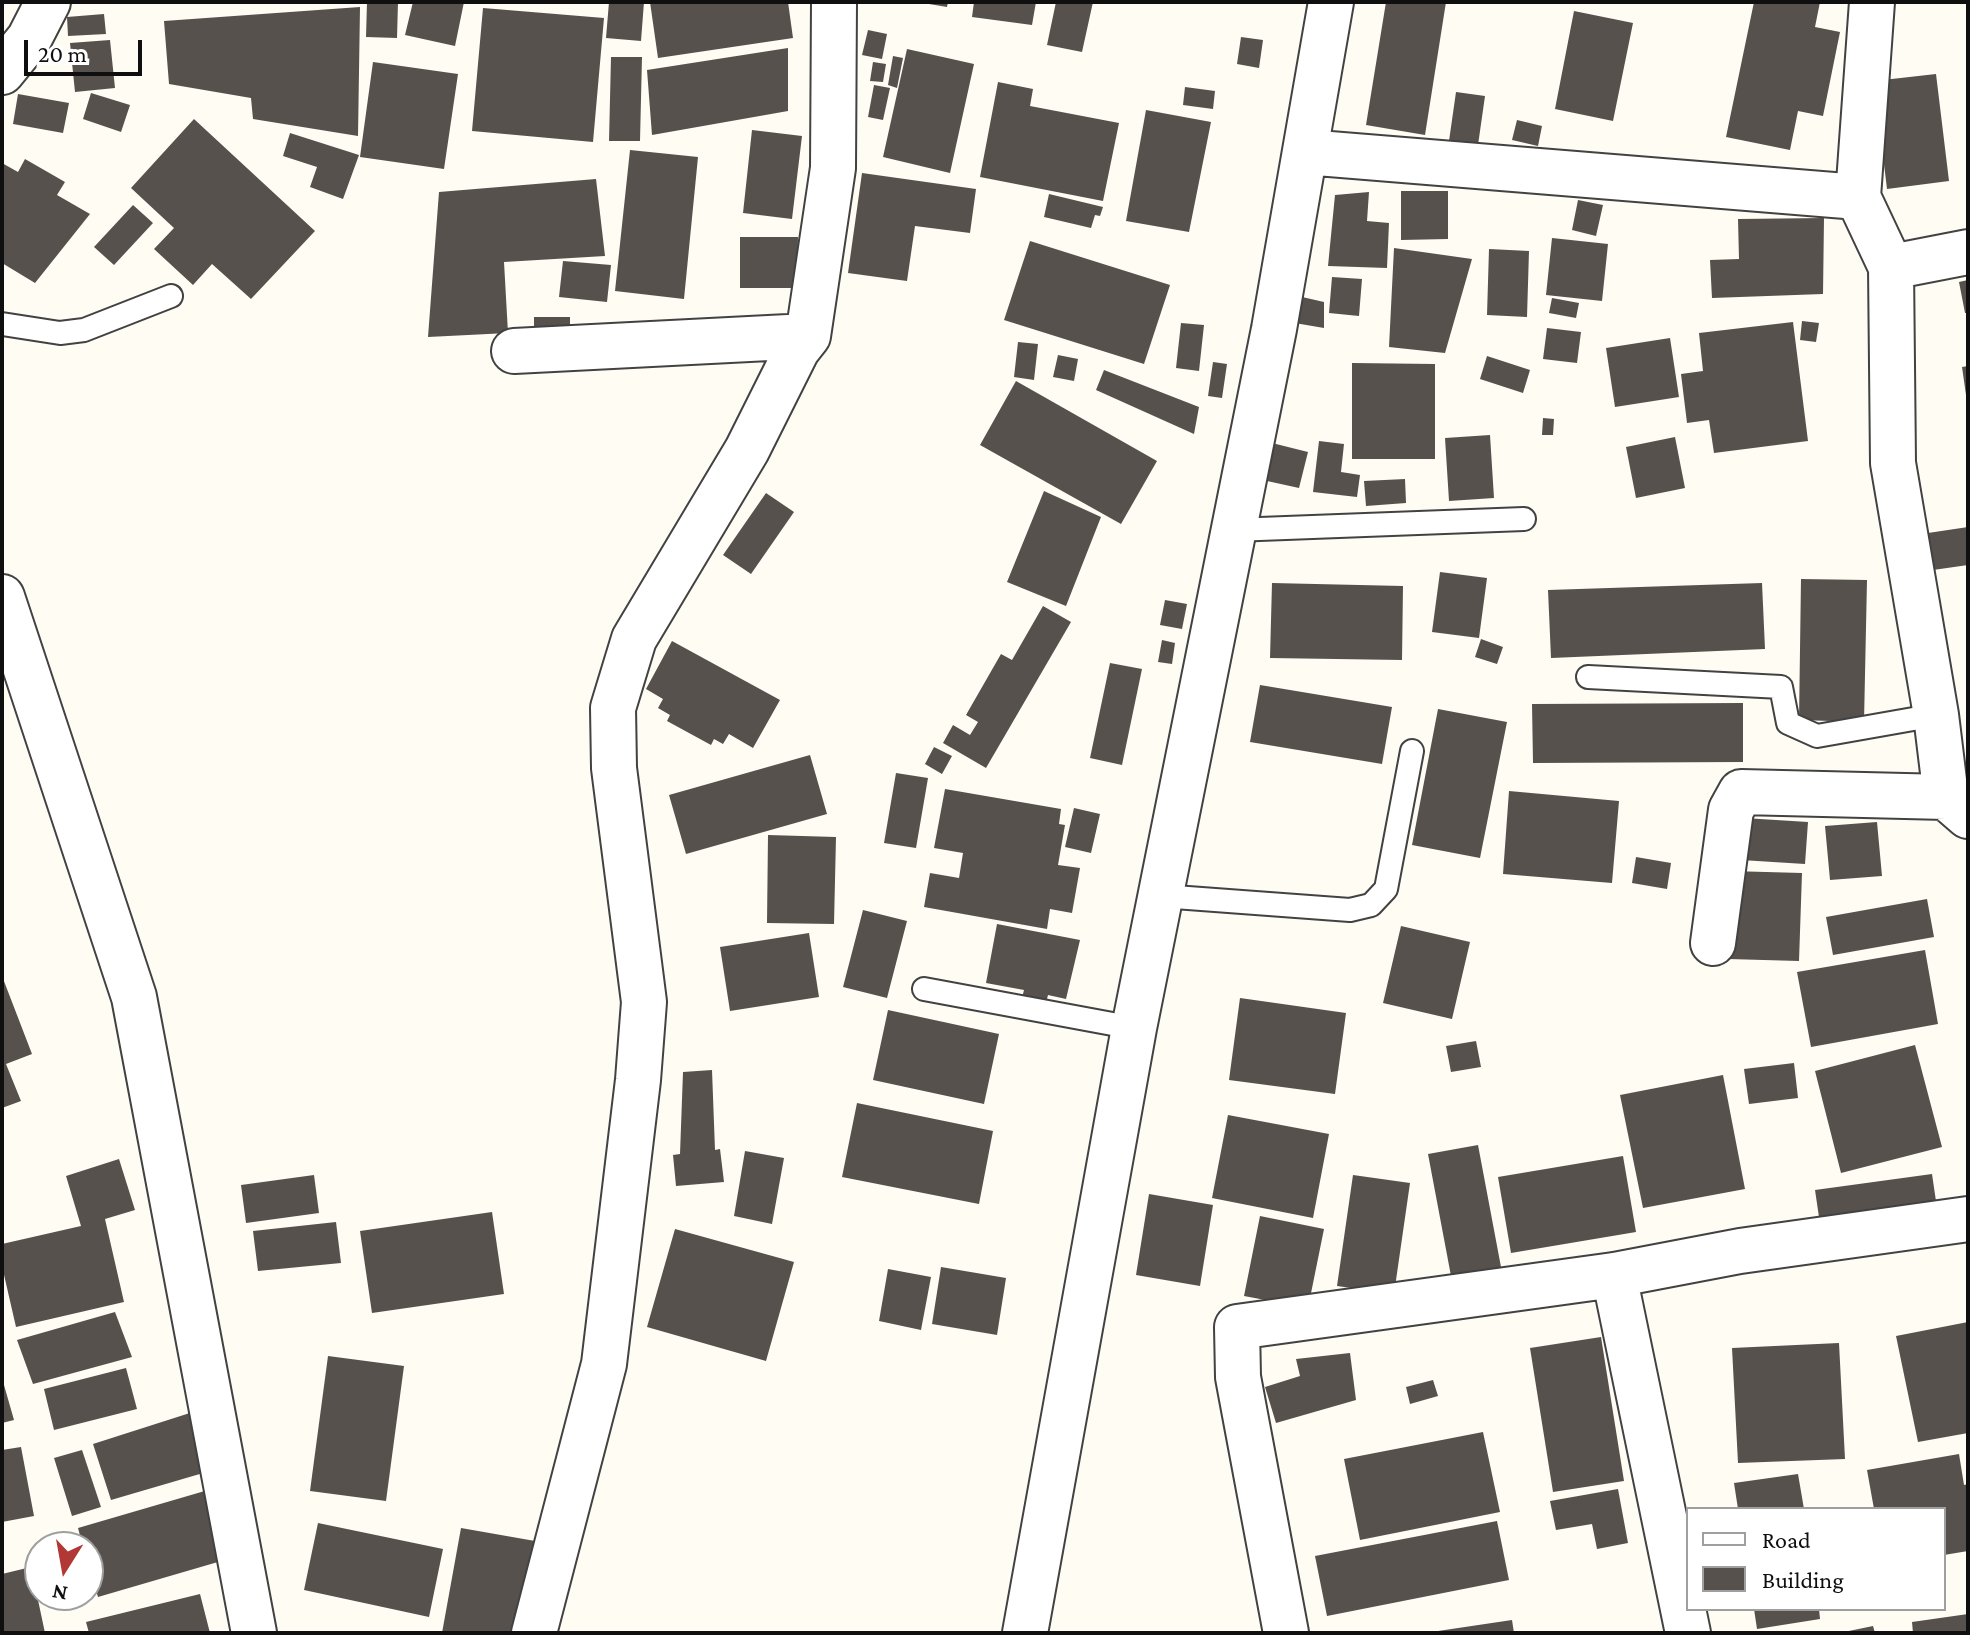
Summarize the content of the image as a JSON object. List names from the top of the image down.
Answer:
{
  "legend": ["Road", "Building"],
  "scale_bar": "20 m",
  "north": "bottom"
}
